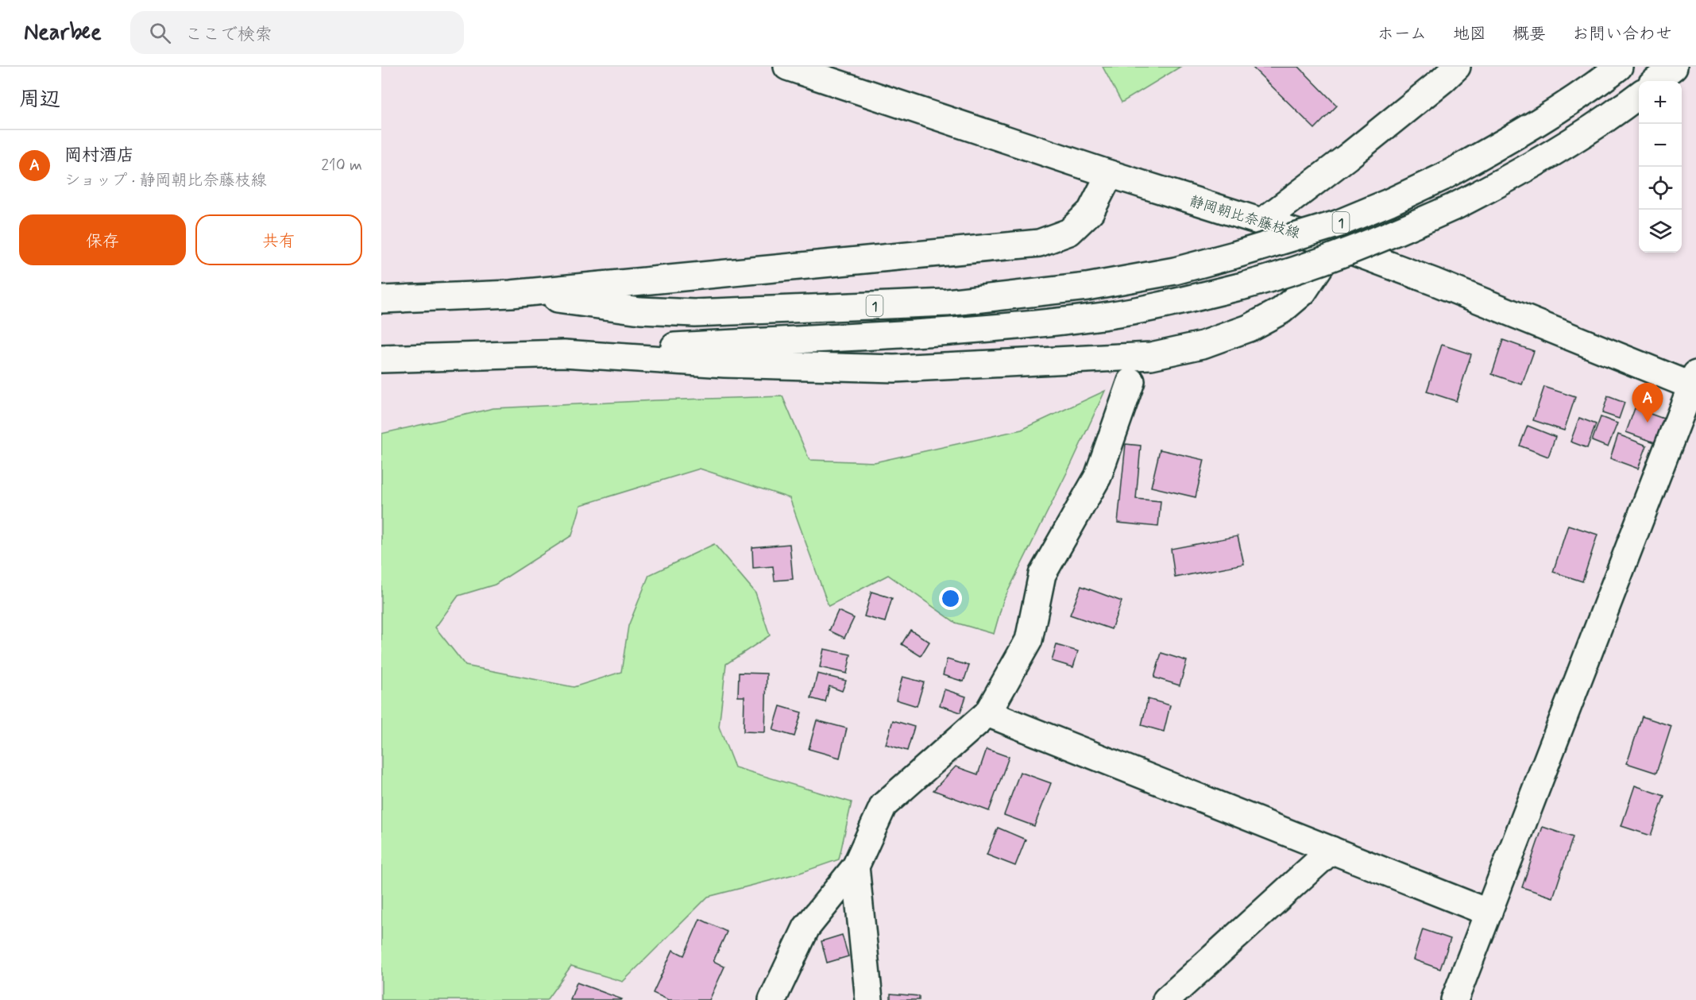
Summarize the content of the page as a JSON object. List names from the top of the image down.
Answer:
{
  "streets": {
    "main road": ["静岡朝比奈藤枝線", "1"]
  },
  "page": {
    "header": "Nearbee",
    "search": "ここで検索",
    "nav": [
      "ホーム",
      "地図",
      "概要",
      "お問い合わせ"
    ],
    "heading": "周辺",
    "map_buttons": ["+", "−"],
    "list": [
      {
        "mark": "A",
        "name": "岡村酒店",
        "note": "ショップ · 静岡朝比奈藤枝線",
        "value": "210 m"
      }
    ],
    "buttons": ["保存", "共有"],
    "pins": "A"
  }
}
